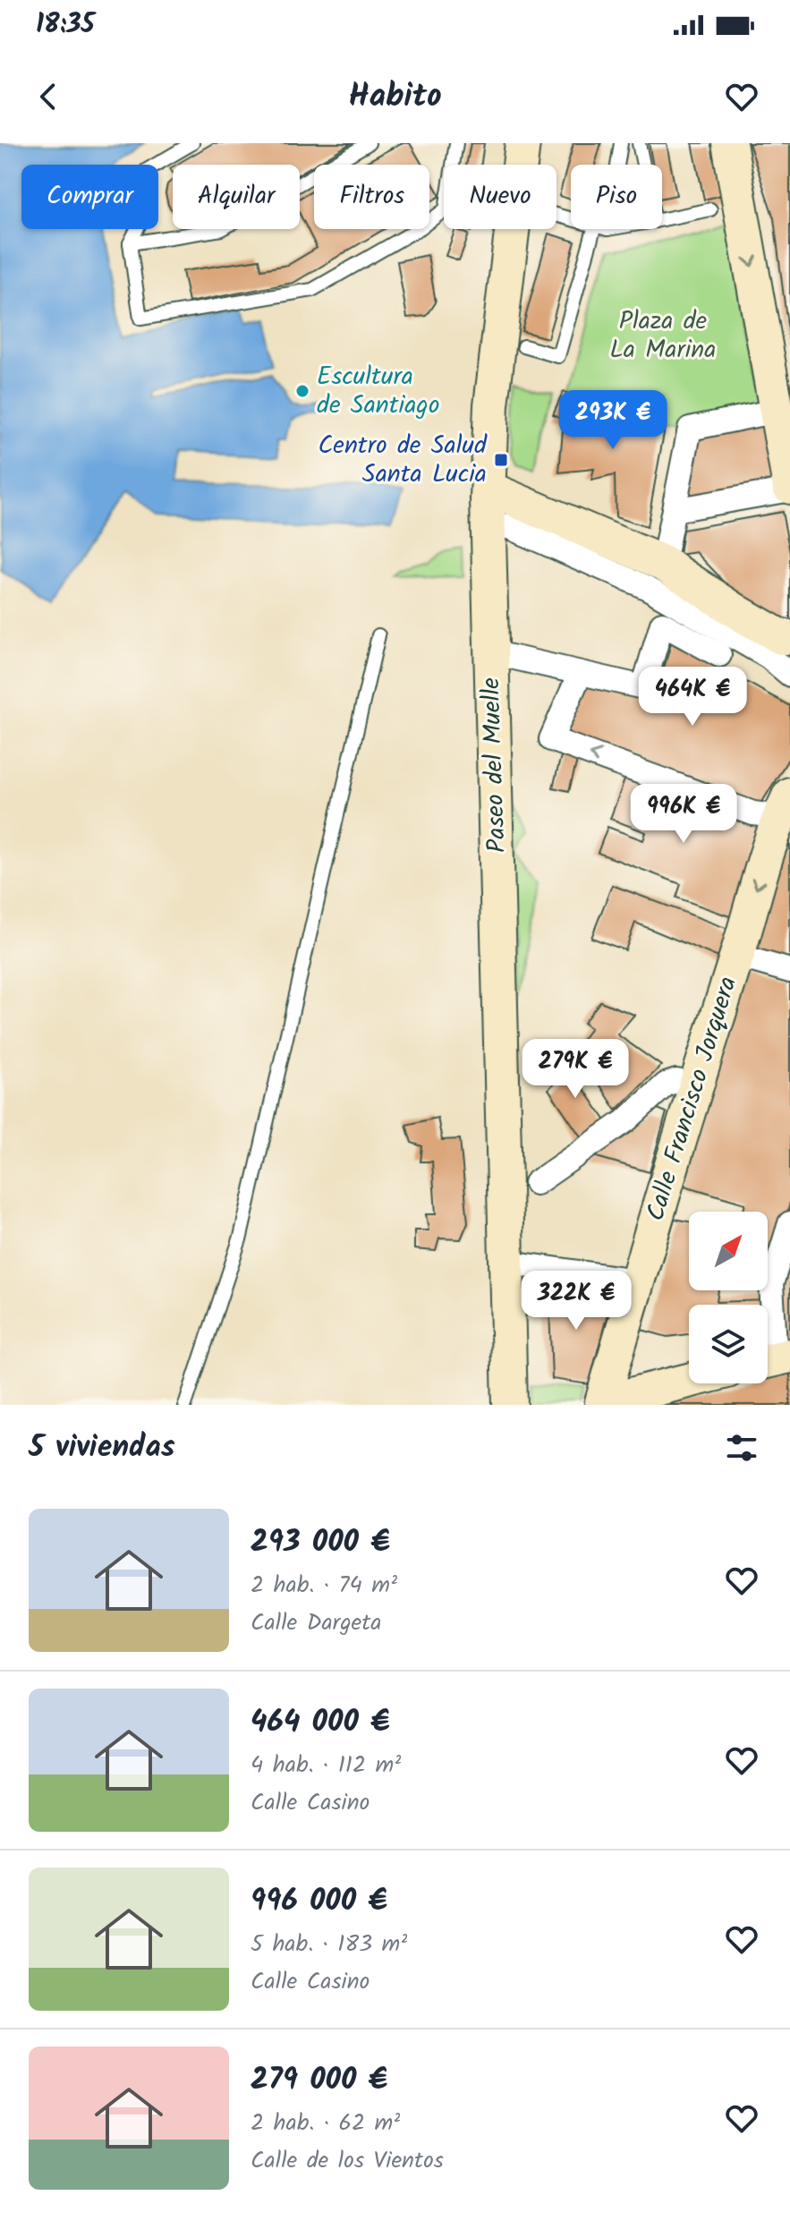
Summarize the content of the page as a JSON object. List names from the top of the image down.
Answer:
{
  "streets": {
    "street": ["Paseo del Muelle", "Calle Francisco Jorquera"]
  },
  "parks": ["Plaza de La Marina"],
  "places": {
    "other": ["Escultura de Santiago"],
    "transit": ["Centro de Salud Santa Lucia"]
  },
  "north": "top right",
  "page": {
    "status": "18:35",
    "header": "Habito",
    "chip": [
      "Comprar",
      "Alquilar",
      "Filtros",
      "Nuevo",
      "Piso"
    ],
    "price": [
      "293K €",
      "464K €",
      "996K €",
      "279K €",
      "322K €"
    ],
    "heading": "5 viviendas",
    "list": [
      {
        "name": "293 000 €",
        "note": "2 hab. · 74 m² · Calle Dargeta"
      },
      {
        "name": "464 000 €",
        "note": "4 hab. · 112 m² · Calle Casino"
      },
      {
        "name": "996 000 €",
        "note": "5 hab. · 183 m² · Calle Casino"
      },
      {
        "name": "279 000 €",
        "note": "2 hab. · 62 m² · Calle de los Vientos"
      }
    ]
  }
}
